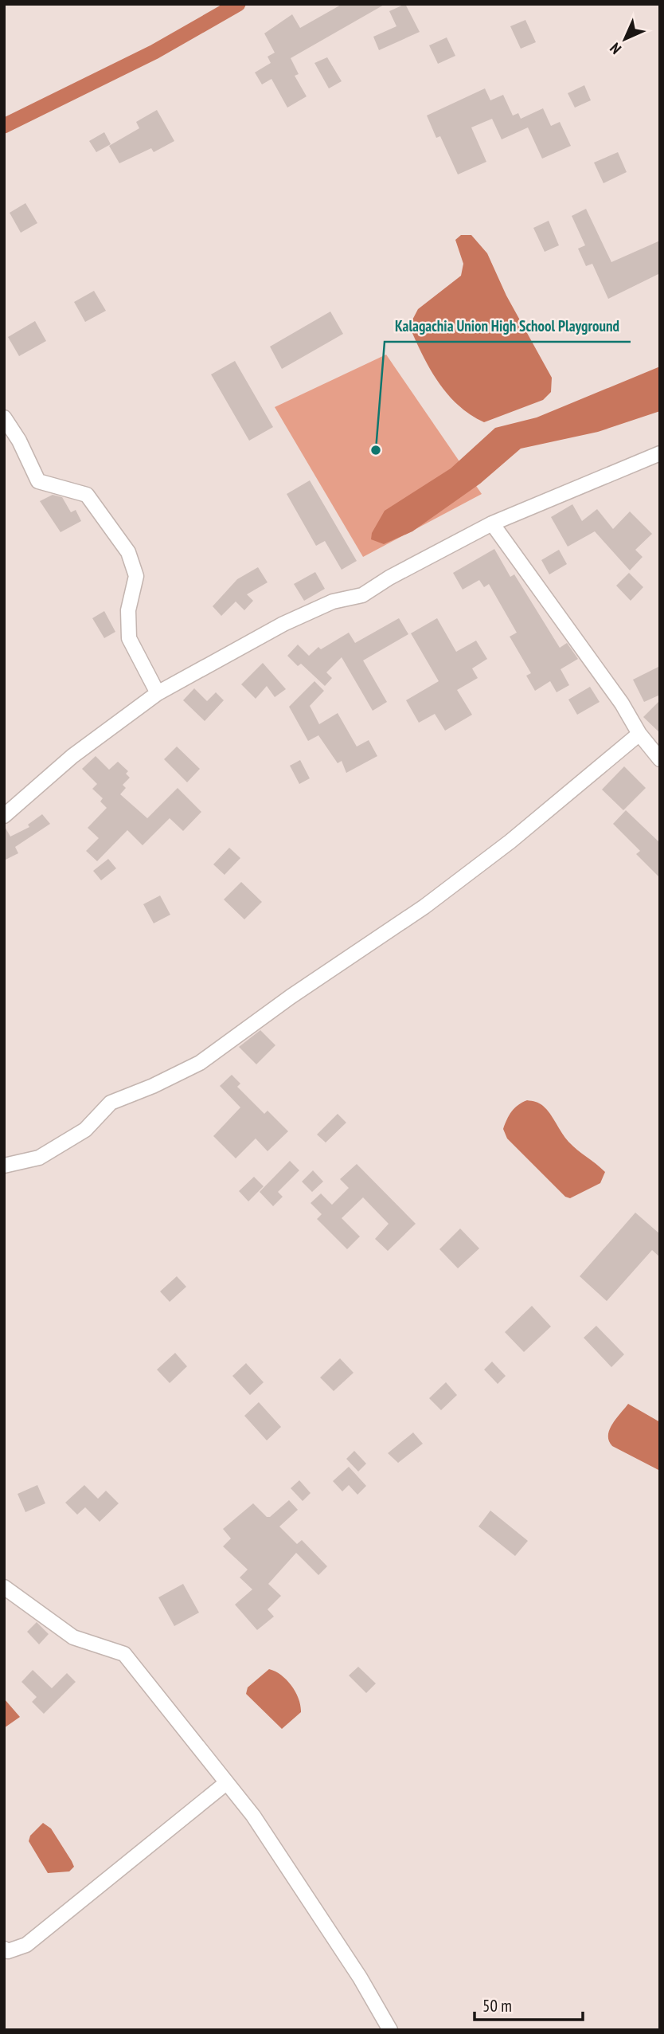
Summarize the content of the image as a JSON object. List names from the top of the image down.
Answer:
{
  "places": ["Kalagachia Union High School Playground"],
  "scale_bar": "50 m",
  "north": "bottom left"
}
